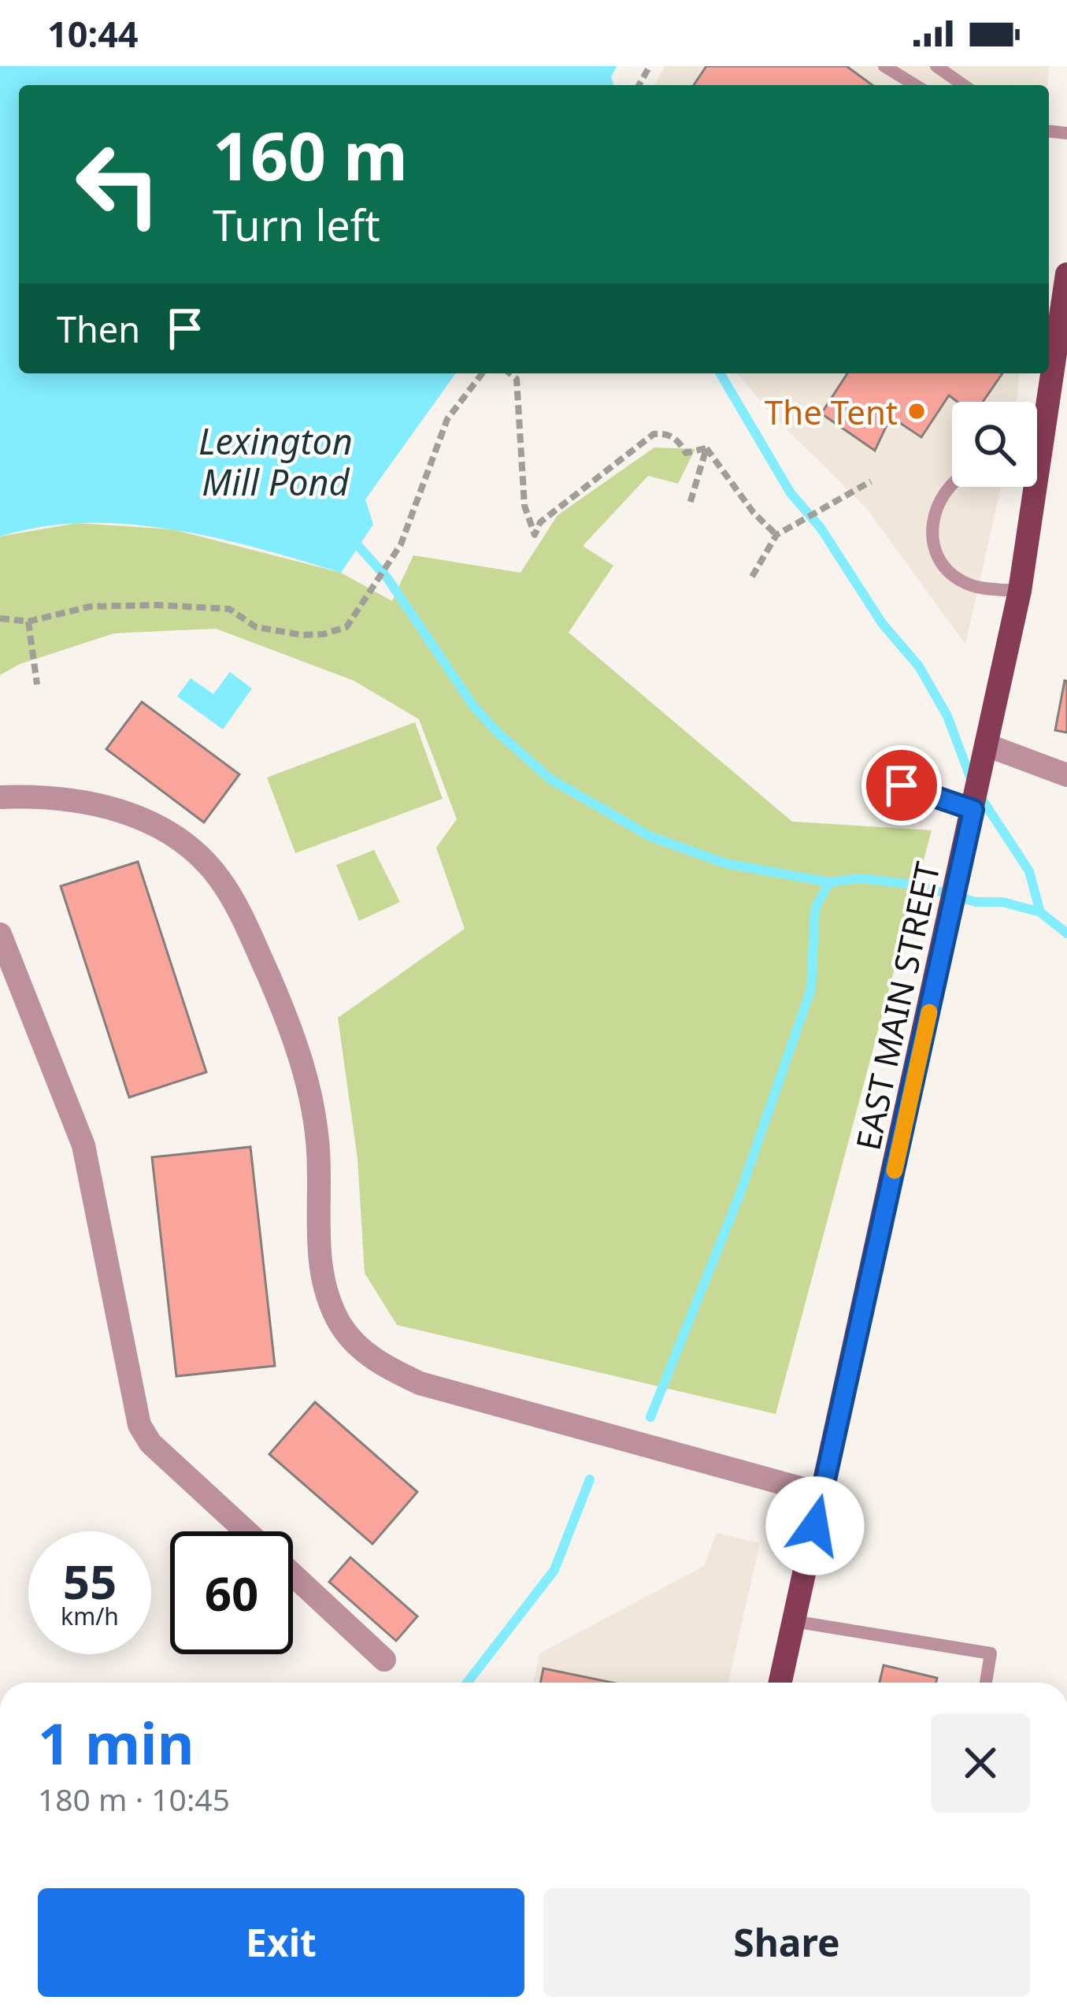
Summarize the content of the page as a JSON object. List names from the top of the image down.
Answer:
{
  "streets": {
    "main road": ["EAST MAIN STREET"]
  },
  "water": ["Lexington Mill Pond"],
  "places": ["The Tent"],
  "page": {
    "status": "10:44",
    "turn": ["160 m", "Turn left"],
    "then": "Then",
    "speed": "55 km/h",
    "limit": "60",
    "heading": ["1 min", "180 m · 10:45"],
    "buttons": ["Exit", "Share"]
  }
}
